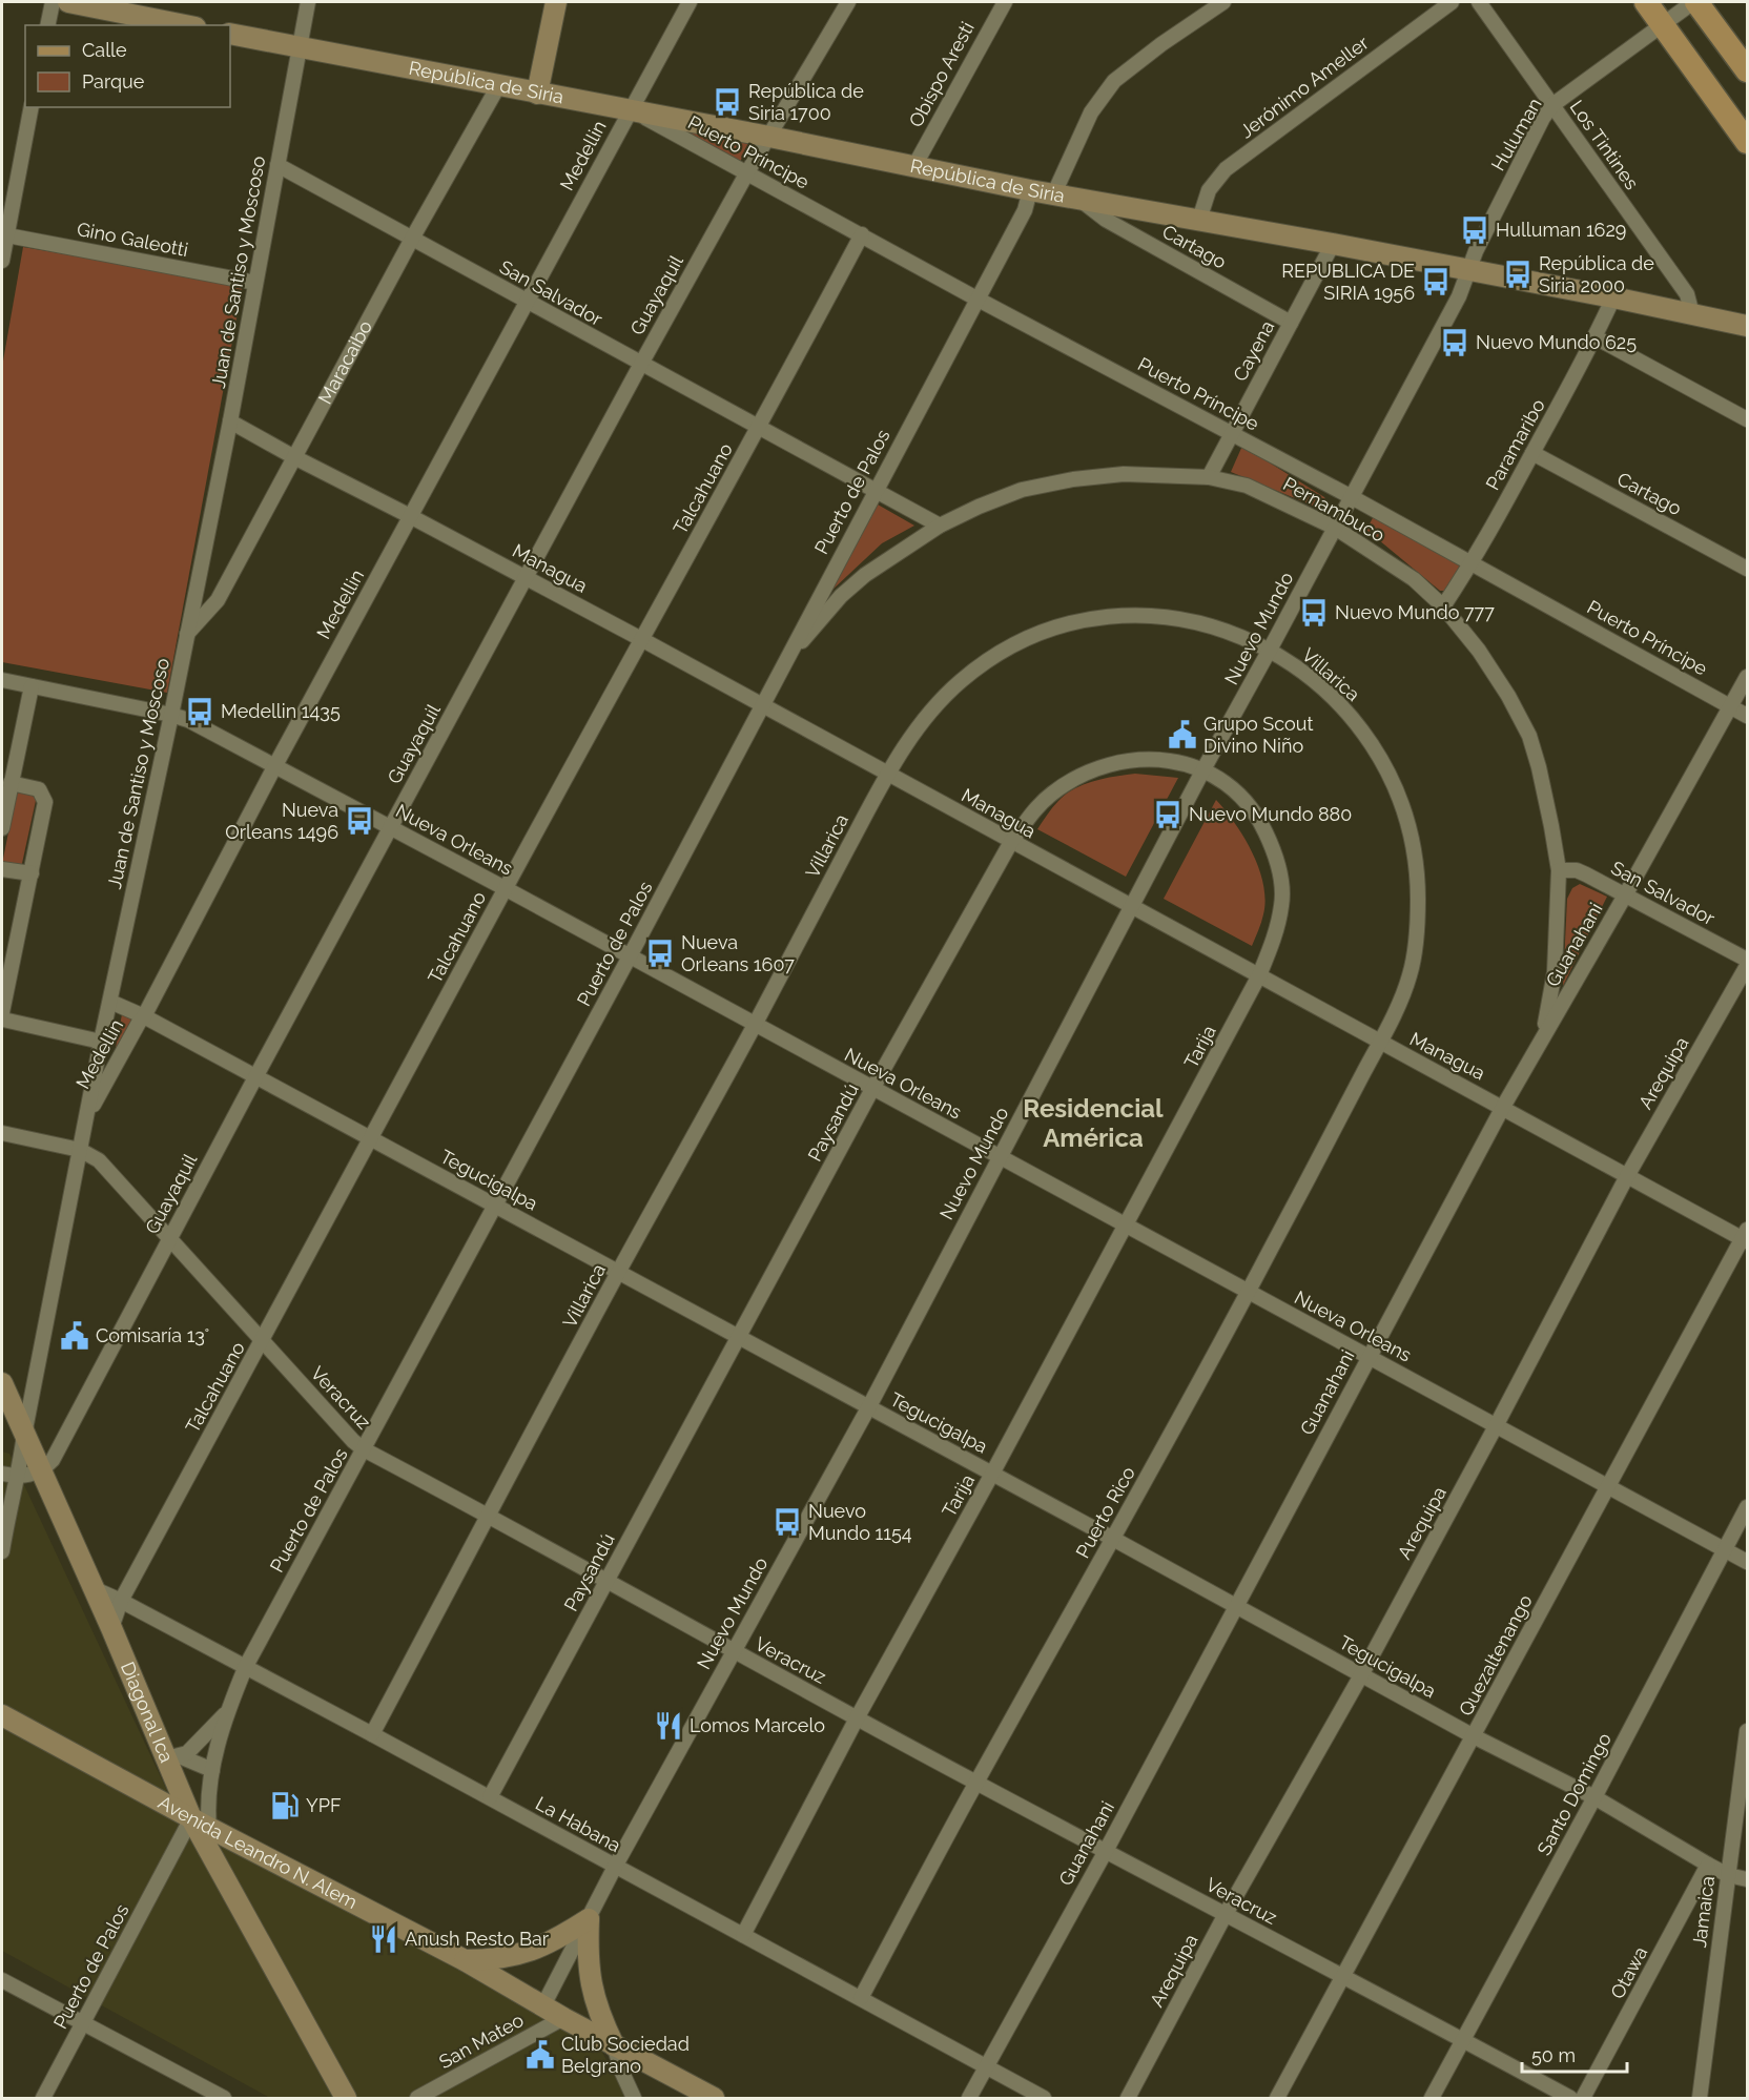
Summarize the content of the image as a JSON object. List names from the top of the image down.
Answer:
{
  "streets": {
    "main road": ["República de Siria", "Diagonal Ica", "Avenida Leandro N. Alem"],
    "street": [
      "Obispo Aresti",
      "Jerónimo Ameller",
      "Huluman",
      "Los Tintines",
      "Puerto Príncipe",
      "Medellin",
      "Gino Galeotti",
      "Cartago",
      "Juan de Santiso y Moscoso",
      "San Salvador",
      "Guayaquil",
      "Cayena",
      "Maracaibo",
      "Paramaribo",
      "Talcahuano",
      "Puerto de Palos",
      "Pernambuco",
      "Managua",
      "Nuevo Mundo",
      "Villarica",
      "Nueva Orleans",
      "Guanahani",
      "Tarija",
      "Arequipa",
      "Paysandú",
      "Tegucigalpa",
      "Veracruz",
      "Puerto Rico",
      "Quezaltenango",
      "Santo Domingo",
      "La Habana",
      "Jamaica",
      "Otawa",
      "San Mateo"
    ]
  },
  "crossings": [
    ["Obispo Aresti", "República de Siria"],
    ["República de Siria", "Jerónimo Ameller"],
    ["República de Siria", "Huluman"],
    ["República de Siria", "Los Tintines"],
    ["República de Siria", "Puerto Príncipe"],
    ["República de Siria", "Medellin"],
    ["República de Siria", "Cartago"],
    ["República de Siria", "Juan de Santiso y Moscoso"],
    ["República de Siria", "Guayaquil"],
    ["República de Siria", "Cayena"],
    ["República de Siria", "Maracaibo"],
    ["República de Siria", "Paramaribo"],
    ["República de Siria", "Puerto de Palos"],
    ["República de Siria", "Nuevo Mundo"],
    ["Huluman", "Los Tintines"],
    ["Huluman", "Nuevo Mundo"],
    ["Puerto Príncipe", "Medellin"],
    ["Puerto Príncipe", "Guayaquil"],
    ["Puerto Príncipe", "Cayena"],
    ["Puerto Príncipe", "Paramaribo"],
    ["Puerto Príncipe", "Talcahuano"],
    ["Puerto Príncipe", "Puerto de Palos"],
    ["Puerto Príncipe", "Nuevo Mundo"],
    ["Puerto Príncipe", "Guanahani"],
    ["Medellin", "Juan de Santiso y Moscoso"],
    ["Medellin", "San Salvador"],
    ["Medellin", "Managua"],
    ["Medellin", "Nueva Orleans"],
    ["Medellin", "Tegucigalpa"],
    ["Gino Galeotti", "Juan de Santiso y Moscoso"],
    ["Cartago", "Cayena"],
    ["Cartago", "Paramaribo"],
    ["Juan de Santiso y Moscoso", "San Salvador"],
    ["Juan de Santiso y Moscoso", "Maracaibo"],
    ["Juan de Santiso y Moscoso", "Managua"],
    ["Juan de Santiso y Moscoso", "Nueva Orleans"],
    ["Juan de Santiso y Moscoso", "Tegucigalpa"],
    ["Juan de Santiso y Moscoso", "Veracruz"],
    ["Juan de Santiso y Moscoso", "Diagonal Ica"],
    ["San Salvador", "Guayaquil"],
    ["San Salvador", "Maracaibo"],
    ["San Salvador", "Talcahuano"],
    ["San Salvador", "Puerto de Palos"],
    ["San Salvador", "Pernambuco"],
    ["San Salvador", "Guanahani"],
    ["Guayaquil", "Managua"],
    ["Guayaquil", "Nueva Orleans"],
    ["Guayaquil", "Tegucigalpa"],
    ["Guayaquil", "Veracruz"],
    ["Guayaquil", "Diagonal Ica"],
    ["Cayena", "Pernambuco"],
    ["Maracaibo", "Managua"],
    ["Paramaribo", "Pernambuco"],
    ["Talcahuano", "Managua"],
    ["Talcahuano", "Nueva Orleans"],
    ["Talcahuano", "Tegucigalpa"],
    ["Talcahuano", "Veracruz"],
    ["Talcahuano", "Diagonal Ica"],
    ["Talcahuano", "La Habana"],
    ["Puerto de Palos", "Pernambuco"],
    ["Puerto de Palos", "Managua"],
    ["Puerto de Palos", "Nueva Orleans"],
    ["Puerto de Palos", "Tegucigalpa"],
    ["Puerto de Palos", "Veracruz"],
    ["Puerto de Palos", "Diagonal Ica"],
    ["Puerto de Palos", "La Habana"],
    ["Puerto de Palos", "Avenida Leandro N. Alem"],
    ["Pernambuco", "Nuevo Mundo"],
    ["Pernambuco", "Guanahani"],
    ["Managua", "Nuevo Mundo"],
    ["Managua", "Villarica"],
    ["Managua", "Guanahani"],
    ["Managua", "Tarija"],
    ["Managua", "Arequipa"],
    ["Managua", "Paysandú"],
    ["Managua", "Puerto Rico"],
    ["Managua", "Quezaltenango"],
    ["Nuevo Mundo", "Villarica"],
    ["Nuevo Mundo", "Nueva Orleans"],
    ["Nuevo Mundo", "Paysandú"],
    ["Nuevo Mundo", "Tegucigalpa"],
    ["Nuevo Mundo", "Veracruz"],
    ["Nuevo Mundo", "La Habana"],
    ["Nuevo Mundo", "Avenida Leandro N. Alem"],
    ["Villarica", "Nueva Orleans"],
    ["Villarica", "Tegucigalpa"],
    ["Villarica", "Veracruz"],
    ["Villarica", "Puerto Rico"],
    ["Villarica", "La Habana"],
    ["Nueva Orleans", "Guanahani"],
    ["Nueva Orleans", "Tarija"],
    ["Nueva Orleans", "Arequipa"],
    ["Nueva Orleans", "Paysandú"],
    ["Nueva Orleans", "Puerto Rico"],
    ["Nueva Orleans", "Quezaltenango"],
    ["Nueva Orleans", "Santo Domingo"],
    ["Guanahani", "Tegucigalpa"],
    ["Guanahani", "Veracruz"],
    ["Guanahani", "La Habana"],
    ["Tarija", "Paysandú"],
    ["Tarija", "Tegucigalpa"],
    ["Tarija", "Veracruz"],
    ["Tarija", "La Habana"],
    ["Arequipa", "Tegucigalpa"],
    ["Arequipa", "Veracruz"],
    ["Paysandú", "Tegucigalpa"],
    ["Paysandú", "Veracruz"],
    ["Paysandú", "La Habana"],
    ["Tegucigalpa", "Puerto Rico"],
    ["Tegucigalpa", "Quezaltenango"],
    ["Tegucigalpa", "Santo Domingo"],
    ["Tegucigalpa", "Jamaica"],
    ["Tegucigalpa", "Otawa"],
    ["Veracruz", "Puerto Rico"],
    ["Veracruz", "Quezaltenango"],
    ["Veracruz", "Santo Domingo"],
    ["Puerto Rico", "La Habana"],
    ["Diagonal Ica", "La Habana"],
    ["Diagonal Ica", "Avenida Leandro N. Alem"],
    ["Avenida Leandro N. Alem", "San Mateo"]
  ],
  "districts": ["Residencial América"],
  "places": {
    "bus stop": [
      "República de Siria 1700",
      "Hulluman 1629",
      "República de Siria 2000",
      "REPUBLICA DE SIRIA 1956",
      "Nuevo Mundo 625",
      "Nuevo Mundo 777",
      "Medellin 1435",
      "Nuevo Mundo 880",
      "Nueva Orleans 1496",
      "Nueva Orleans 1607",
      "Nuevo Mundo 1154"
    ],
    "public building": ["Grupo Scout Divino Niño", "Comisaría 13°", "Club Sociedad Belgrano"],
    "restaurant": ["Lomos Marcelo", "Anush Resto Bar"],
    "fuel station": ["YPF"]
  },
  "legend": ["Calle", "Parque"],
  "scale_bar": "50 m"
}
